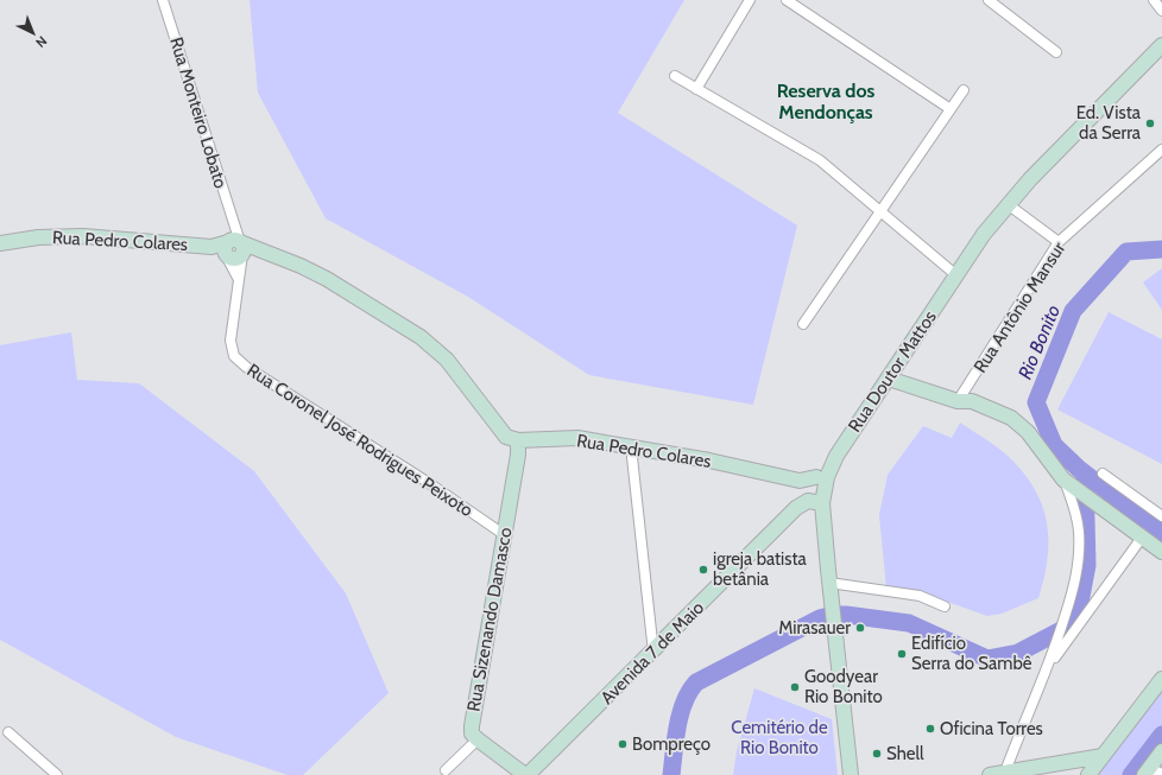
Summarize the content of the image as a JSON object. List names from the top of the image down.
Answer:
{
  "streets": {
    "street": [
      "Rua Monteiro Lobato",
      "Rua Pedro Colares",
      "Rua Antônio Mansur",
      "Rua Doutor Mattos",
      "Rua Coronel José Rodrigues Peixoto",
      "Rua Sizenando Damasco",
      "Avenida 7 de Maio"
    ]
  },
  "crossings": [
    ["Rua Monteiro Lobato", "Rua Pedro Colares"],
    ["Rua Monteiro Lobato", "Rua Coronel José Rodrigues Peixoto"],
    ["Rua Pedro Colares", "Rua Coronel José Rodrigues Peixoto"],
    ["Rua Pedro Colares", "Rua Sizenando Damasco"],
    ["Rua Pedro Colares", "Avenida 7 de Maio"],
    ["Rua Doutor Mattos", "Avenida 7 de Maio"],
    ["Rua Coronel José Rodrigues Peixoto", "Rua Sizenando Damasco"],
    ["Rua Sizenando Damasco", "Avenida 7 de Maio"]
  ],
  "districts": ["Reserva dos Mendonças"],
  "water": ["Rio Bonito"],
  "parks": ["Cemitério de Rio Bonito"],
  "places": [
    "Ed. Vista da Serra",
    "igreja batista betânia",
    "Mirasauer",
    "Edifício Serra do Sambê",
    "Goodyear Rio Bonito",
    "Oficina Torres",
    "Bompreço",
    "Shell"
  ],
  "north": "bottom right"
}
